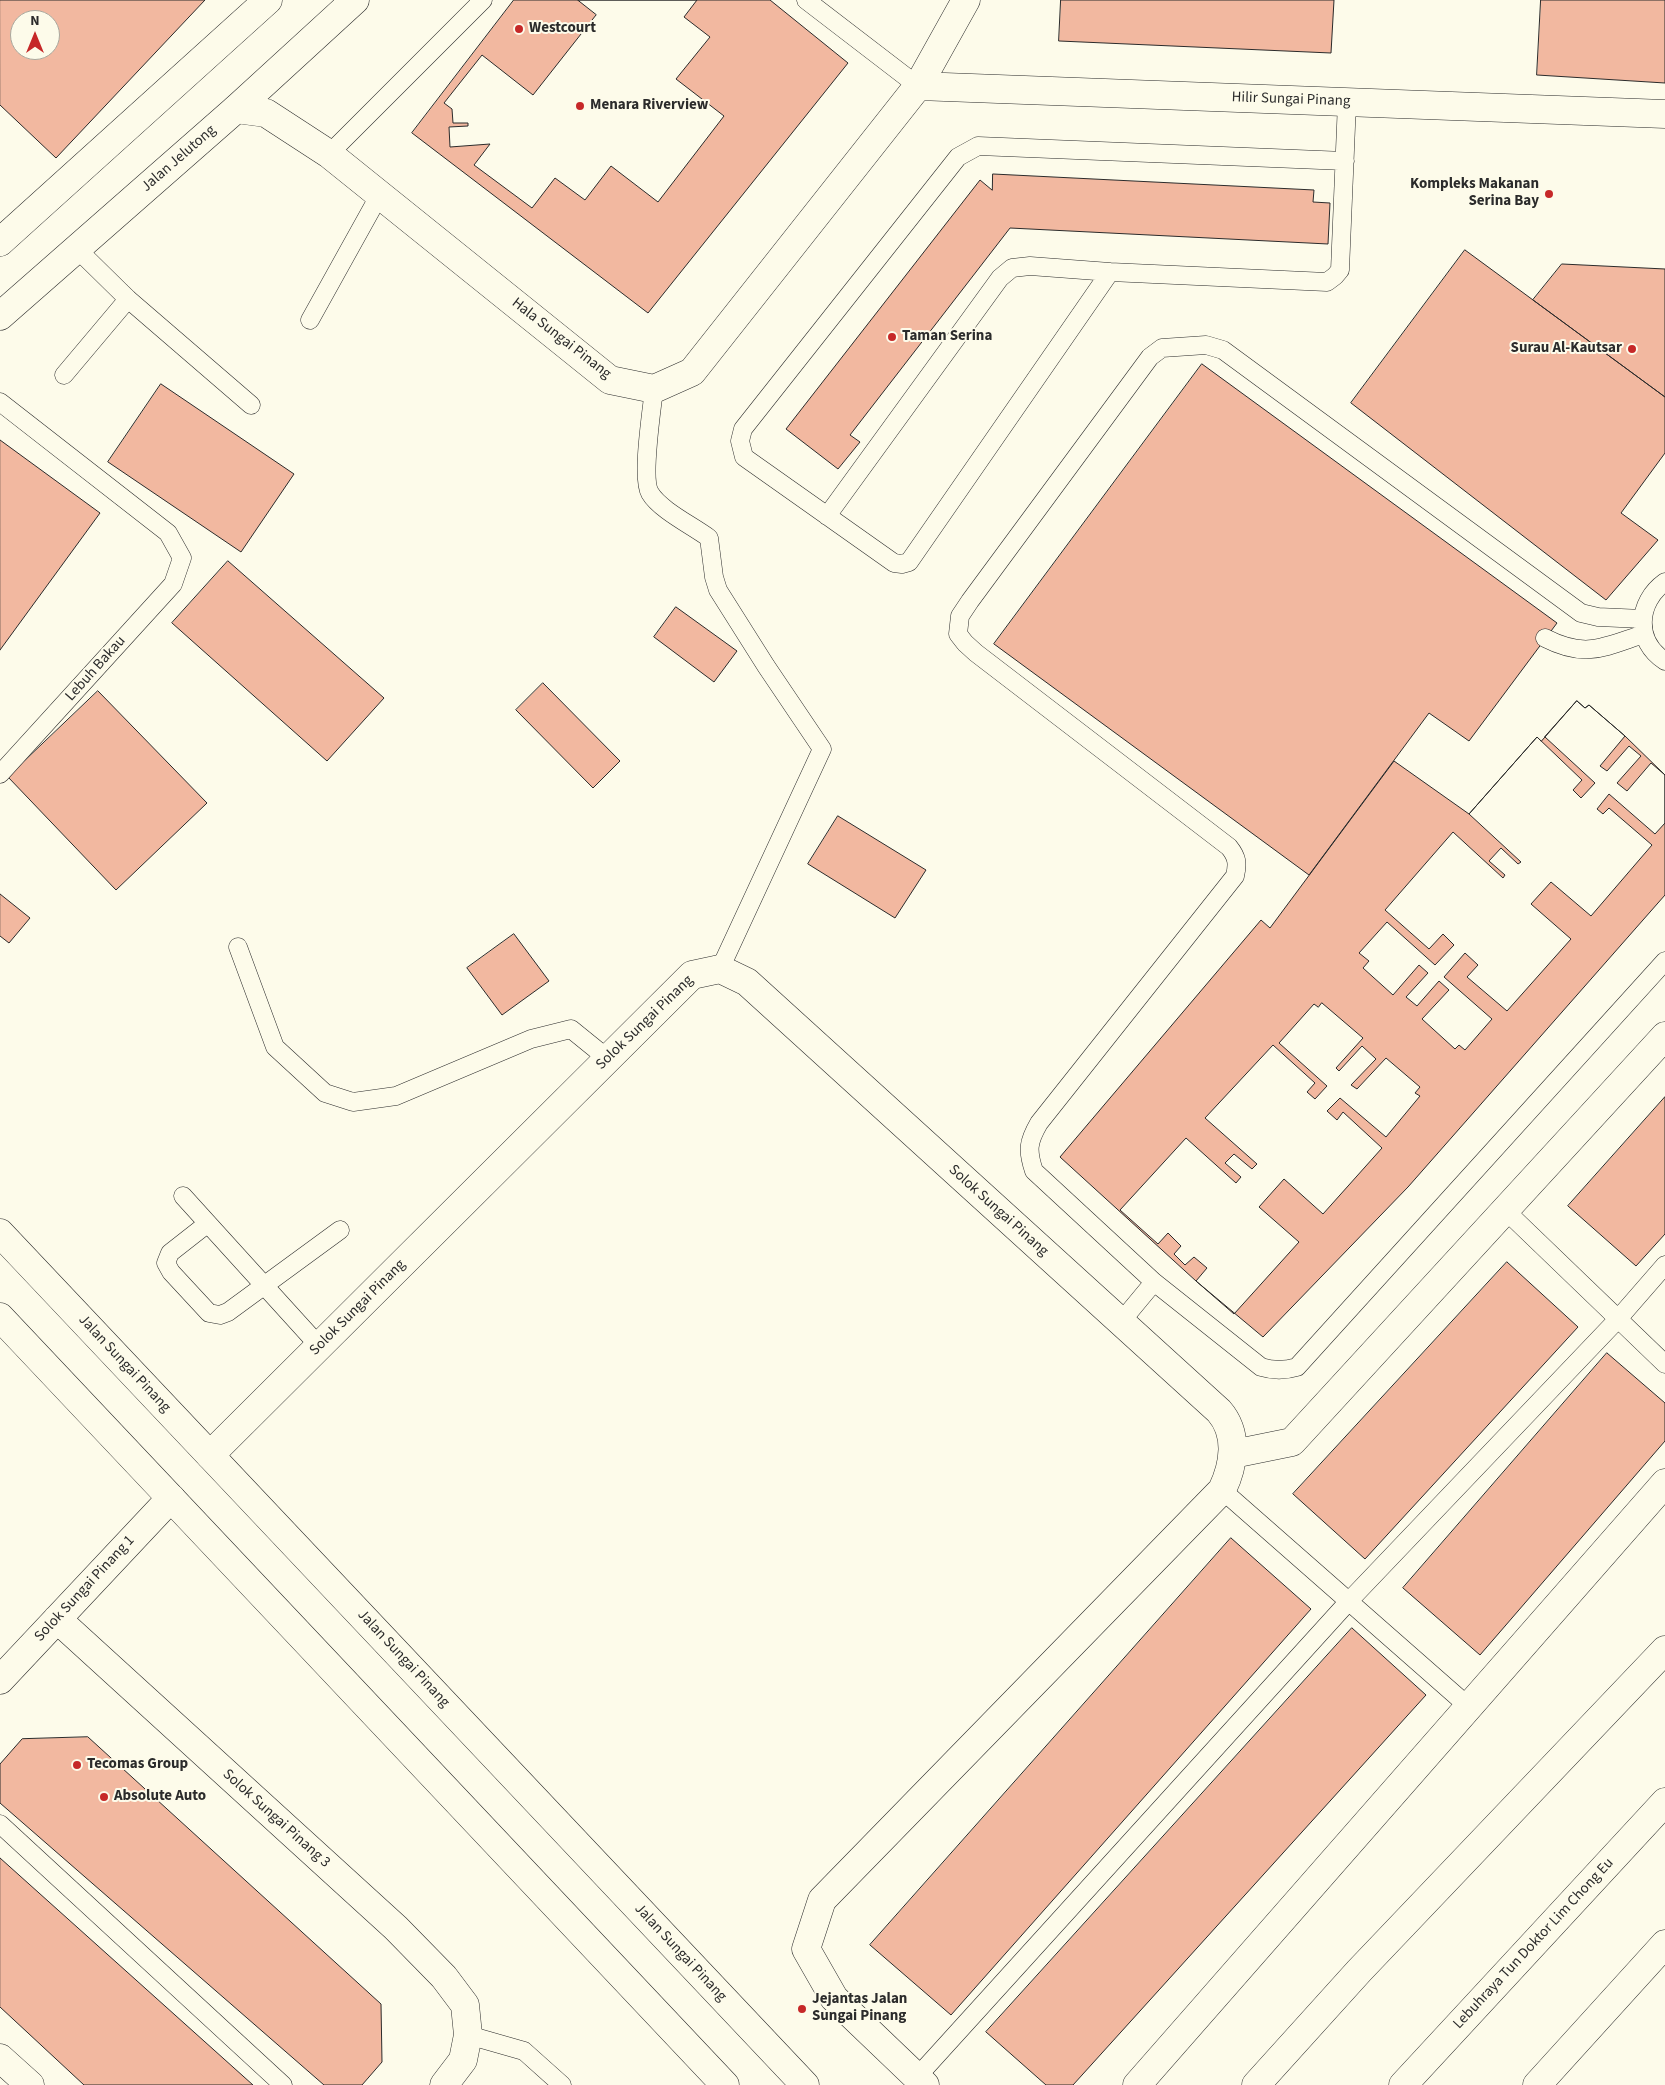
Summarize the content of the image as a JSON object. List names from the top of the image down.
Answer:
{
  "streets": {
    "main road": [
      "Hilir Sungai Pinang",
      "Jalan Jelutong",
      "Hala Sungai Pinang",
      "Solok Sungai Pinang",
      "Jalan Sungai Pinang",
      "Solok Sungai Pinang 1",
      "Solok Sungai Pinang 3",
      "Lebuhraya Tun Doktor Lim Chong Eu"
    ],
    "lane": ["Lebuh Bakau"]
  },
  "crossings": [
    ["Jalan Jelutong", "Hala Sungai Pinang"],
    ["Solok Sungai Pinang", "Jalan Sungai Pinang"],
    ["Solok Sungai Pinang 1", "Solok Sungai Pinang 3"]
  ],
  "places": [
    "Westcourt",
    "Menara Riverview",
    "Kompleks Makanan Serina Bay",
    "Taman Serina",
    "Surau Al-Kautsar",
    "Tecomas Group",
    "Absolute Auto",
    "Jejantas Jalan Sungai Pinang"
  ],
  "north": "top"
}
